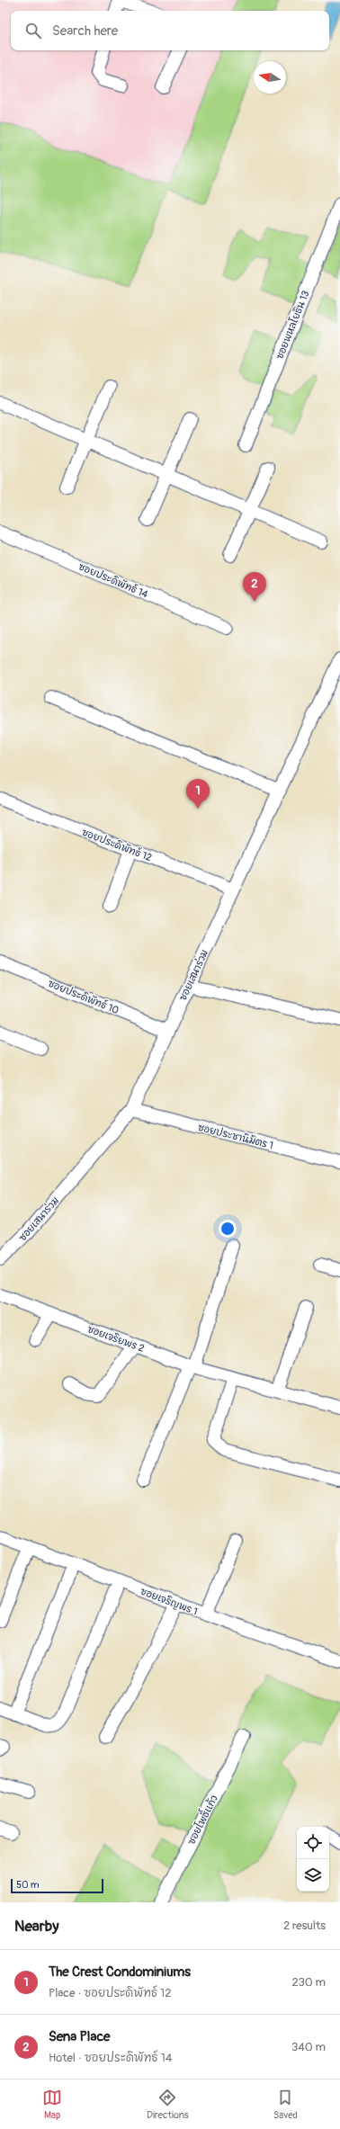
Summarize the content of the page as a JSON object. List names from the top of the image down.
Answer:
{
  "streets": {
    "street": [
      "ซอยพหลโยธิน 13",
      "ซอยประดิพัทธ์ 14",
      "ซอยประดิพัทธ์ 12",
      "ซอยเสนาร่วม",
      "ซอยประดิพัทธ์ 10",
      "ซอยประชานิมิตร 1",
      "ซอยเจริยพร 2",
      "ซอยเจริญพร 1",
      "ซอยโพธิ์แก้ว"
    ]
  },
  "crossings": [
    ["ซอยประดิพัทธ์ 12", "ซอยเสนาร่วม"],
    ["ซอยเสนาร่วม", "ซอยประดิพัทธ์ 10"],
    ["ซอยเสนาร่วม", "ซอยประชานิมิตร 1"]
  ],
  "scale_bar": "50 m",
  "north": "left",
  "page": {
    "search": "Search here",
    "pins": ["2", "1"],
    "scale": "50 m",
    "heading": ["Nearby", "2 results"],
    "list": [
      {
        "mark": "1",
        "name": "The Crest Condominiums",
        "note": "Place · ซอยประดิพัทธ์ 12",
        "value": "230 m"
      },
      {
        "mark": "2",
        "name": "Sena Place",
        "note": "Hotel · ซอยประดิพัทธ์ 14",
        "value": "340 m"
      }
    ],
    "nav": ["Map", "Directions", "Saved"]
  }
}
